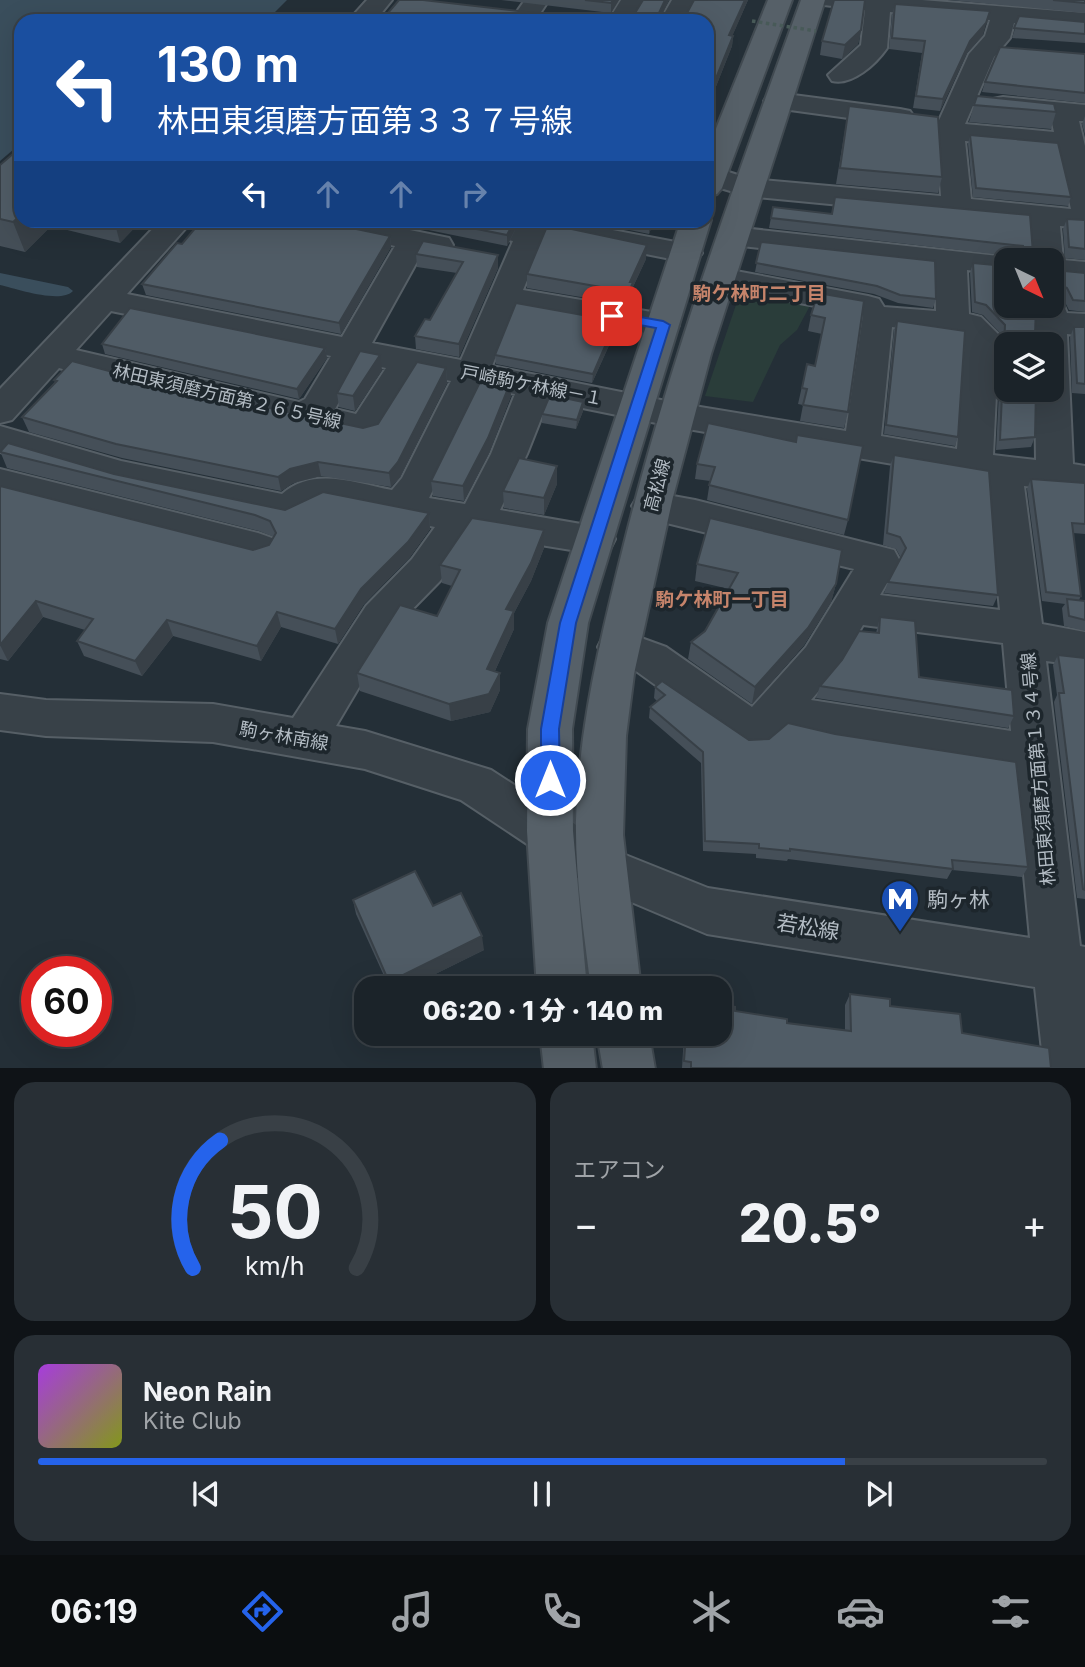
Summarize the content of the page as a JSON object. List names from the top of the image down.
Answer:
{
  "streets": {
    "main road": ["高松線"],
    "street": [
      "戸崎駒ケ林線－１",
      "林田東須磨方面第２６５号線",
      "駒ヶ林南線",
      "林田東須磨方面第１３４号線",
      "若松線"
    ]
  },
  "crossings": [
    ["戸崎駒ケ林線－１", "林田東須磨方面第２６５号線"],
    ["戸崎駒ケ林線－１", "高松線"],
    ["戸崎駒ケ林線－１", "林田東須磨方面第１３４号線"],
    ["高松線", "若松線"],
    ["駒ヶ林南線", "若松線"],
    ["林田東須磨方面第１３４号線", "若松線"]
  ],
  "districts": ["駒ケ林町二丁目", "駒ケ林町一丁目"],
  "places": {
    "metro station": ["駒ヶ林"]
  },
  "north": "bottom right",
  "page": {
    "turn": ["130 m", "林田東須磨方面第３３７号線"],
    "limit": "60",
    "trip": "06:20 · 1 分 · 140 m",
    "tile": "エアコン",
    "heat": ["−", "20.5°", "+"],
    "song": ["Neon Rain", "Kite Club"],
    "tabs": "06:19",
    "gauge": ["50", "km/h"]
  }
}
